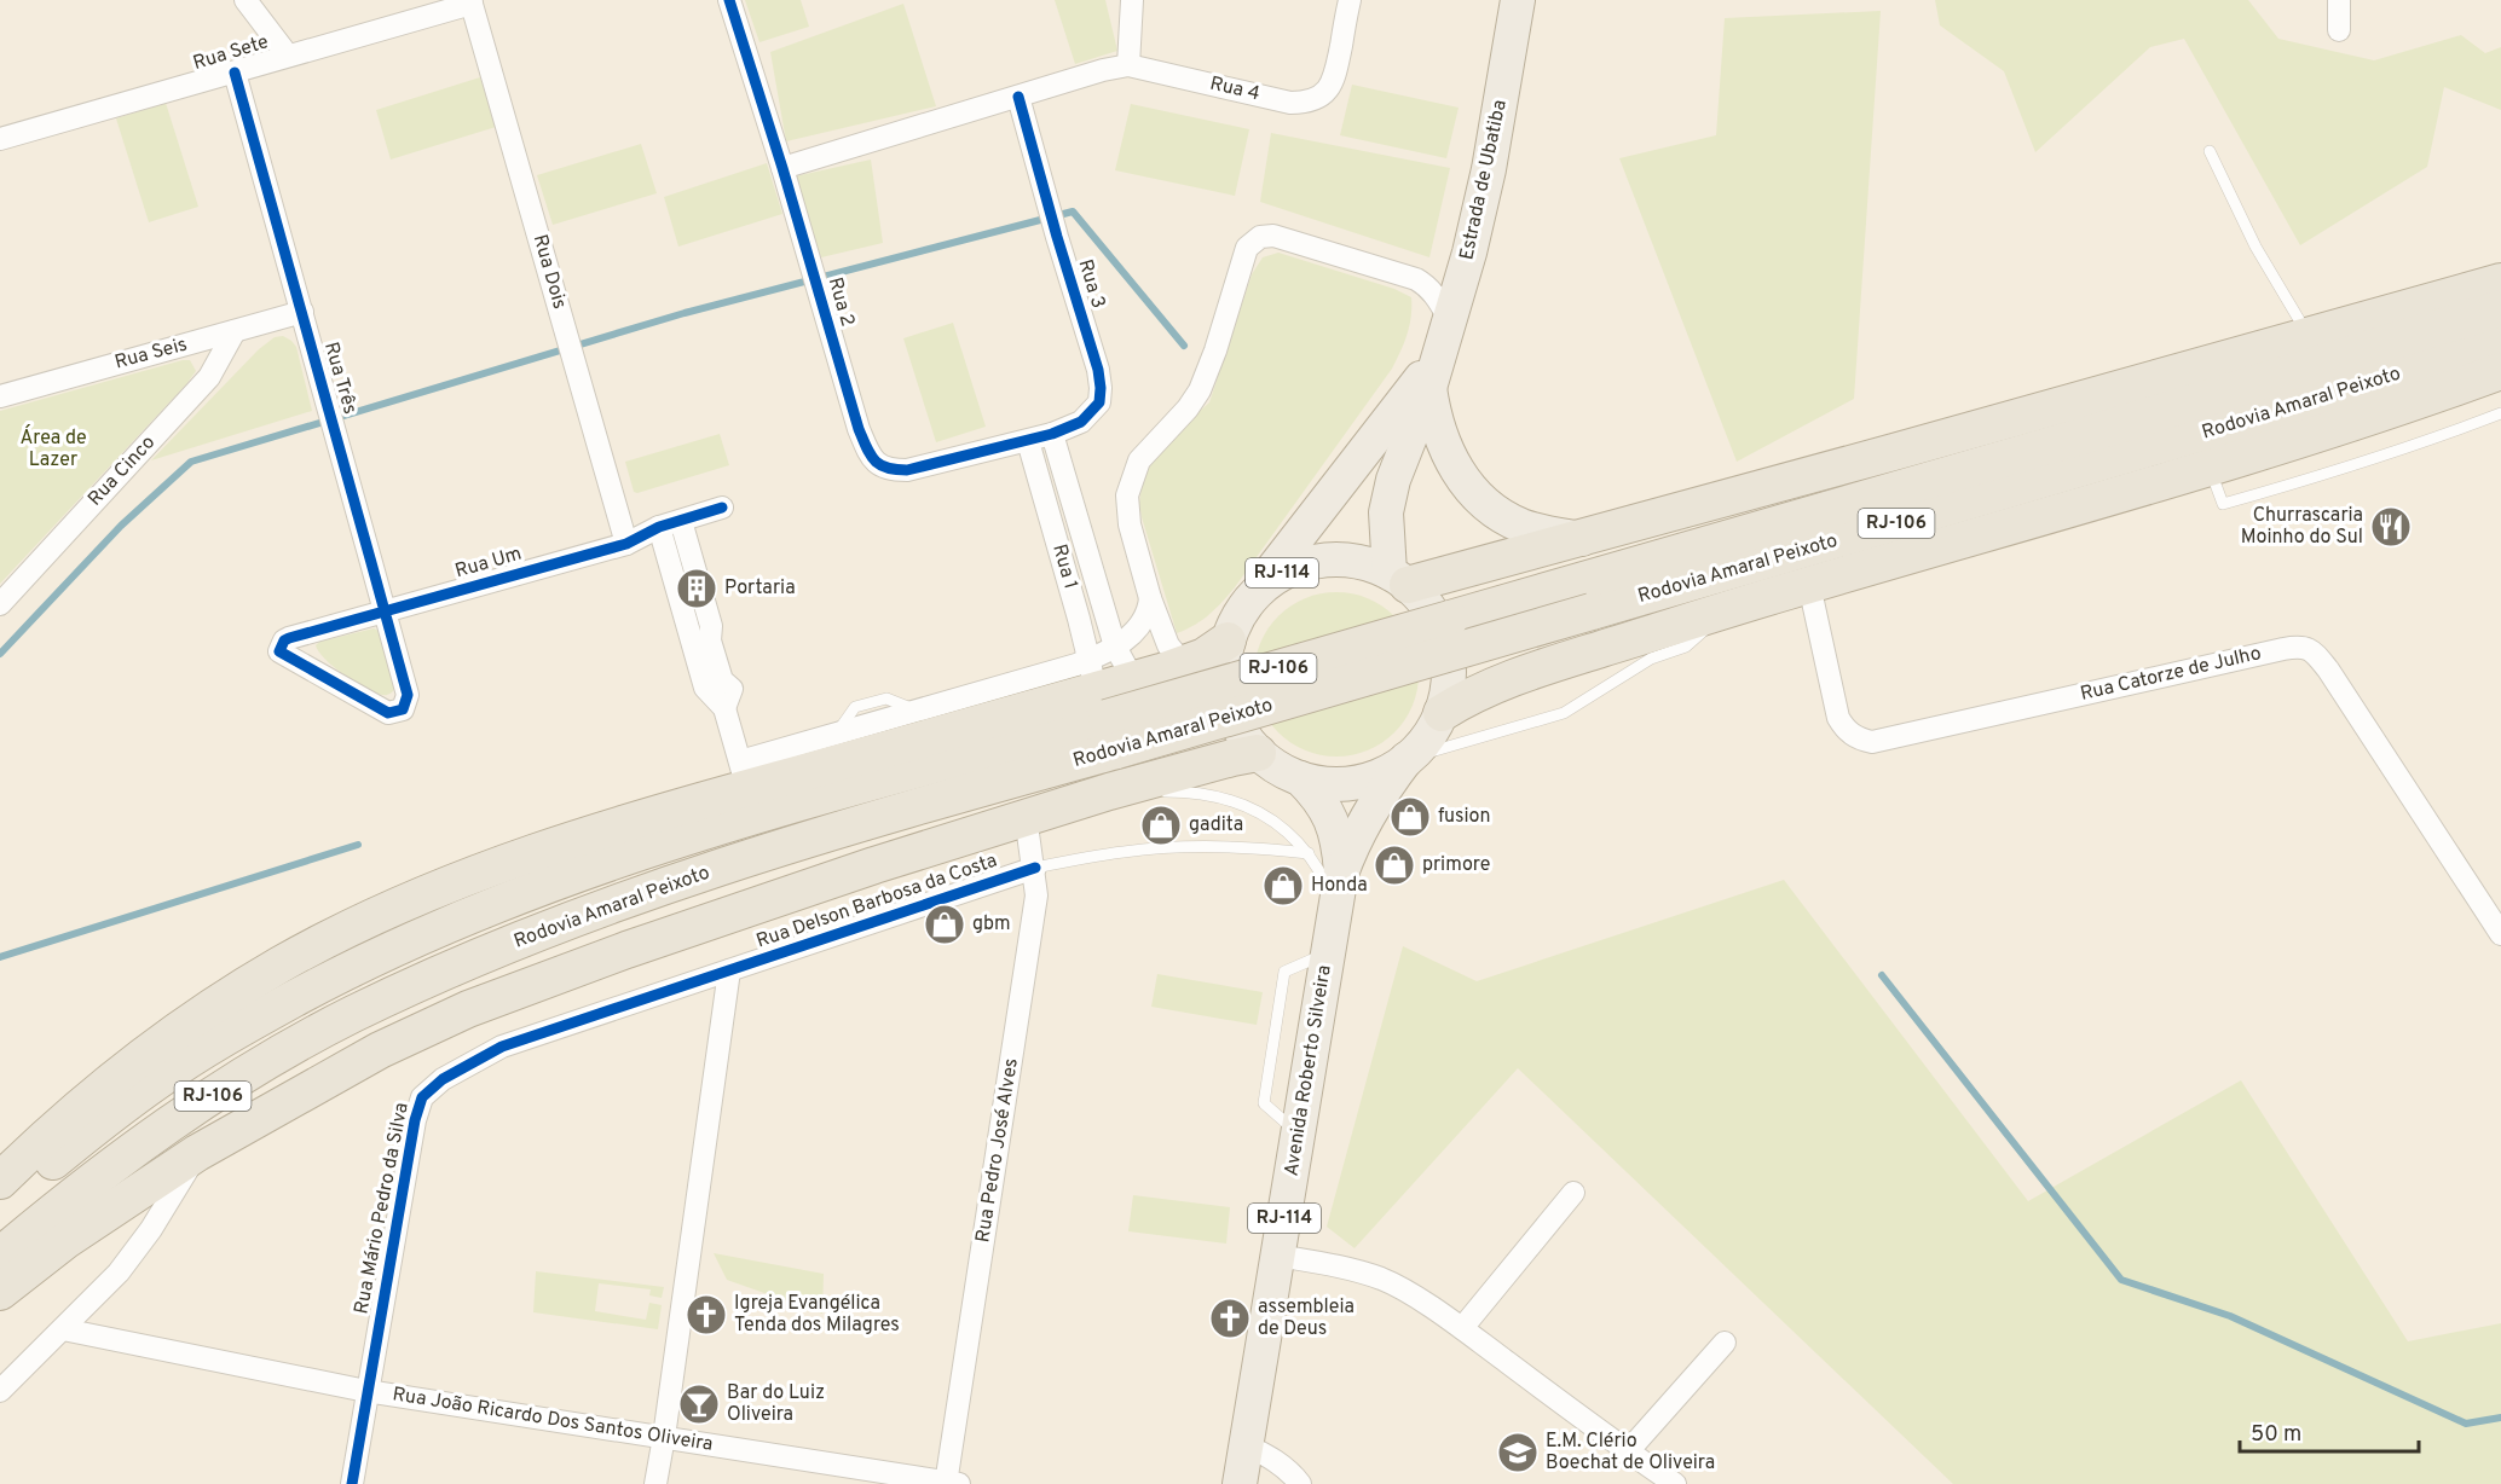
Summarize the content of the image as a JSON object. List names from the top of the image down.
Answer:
{
  "streets": {
    "highway": ["Rodovia Amaral Peixoto", "RJ-106"],
    "main road": ["Estrada de Ubatiba", "RJ-114", "Avenida Roberto Silveira"],
    "street": [
      "Rua Sete",
      "Rua 4",
      "Rua Dois",
      "Rua 3",
      "Rua 2",
      "Rua Seis",
      "Rua Três",
      "Rua Cinco",
      "Rua Um",
      "Rua 1",
      "Rua Catorze de Julho",
      "Rua Delson Barbosa da Costa",
      "Rua Pedro José Alves",
      "Rua Mário Pedro da Silva",
      "Rua João Ricardo Dos Santos Oliveira"
    ]
  },
  "crossings": [
    ["Rua Sete", "Rua Dois"],
    ["Rua Sete", "Rua Três"],
    ["Estrada de Ubatiba", "RJ-114"],
    ["Estrada de Ubatiba", "Avenida Roberto Silveira"],
    ["Rua Dois", "Rua Um"],
    ["Rua 3", "Rua 2"],
    ["Rua 3", "Rua 1"],
    ["Rua 2", "Rua 1"],
    ["Rua Seis", "Rua Três"],
    ["Rua Seis", "Rua Cinco"],
    ["Rua Três", "Rua Um"],
    ["Rodovia Amaral Peixoto", "Rua 1"],
    ["RJ-114", "Avenida Roberto Silveira"],
    ["Rua Delson Barbosa da Costa", "Rua Pedro José Alves"],
    ["Rua Delson Barbosa da Costa", "Rua Mário Pedro da Silva"],
    ["Rua Pedro José Alves", "Rua João Ricardo Dos Santos Oliveira"],
    ["Rua Mário Pedro da Silva", "Rua João Ricardo Dos Santos Oliveira"]
  ],
  "parks": ["Área de Lazer"],
  "places": {
    "restaurant": ["Churrascaria Moinho do Sul"],
    "building": ["Portaria"],
    "shop": [
      "fusion",
      "gadita",
      "primore",
      "Honda",
      "gbm"
    ],
    "church": ["Igreja Evangélica Tenda dos Milagres", "assembleia de Deus"],
    "bar": ["Bar do Luiz Oliveira"],
    "school or university": ["E.M. Clério Boechat de Oliveira"]
  },
  "scale_bar": "50 m"
}
